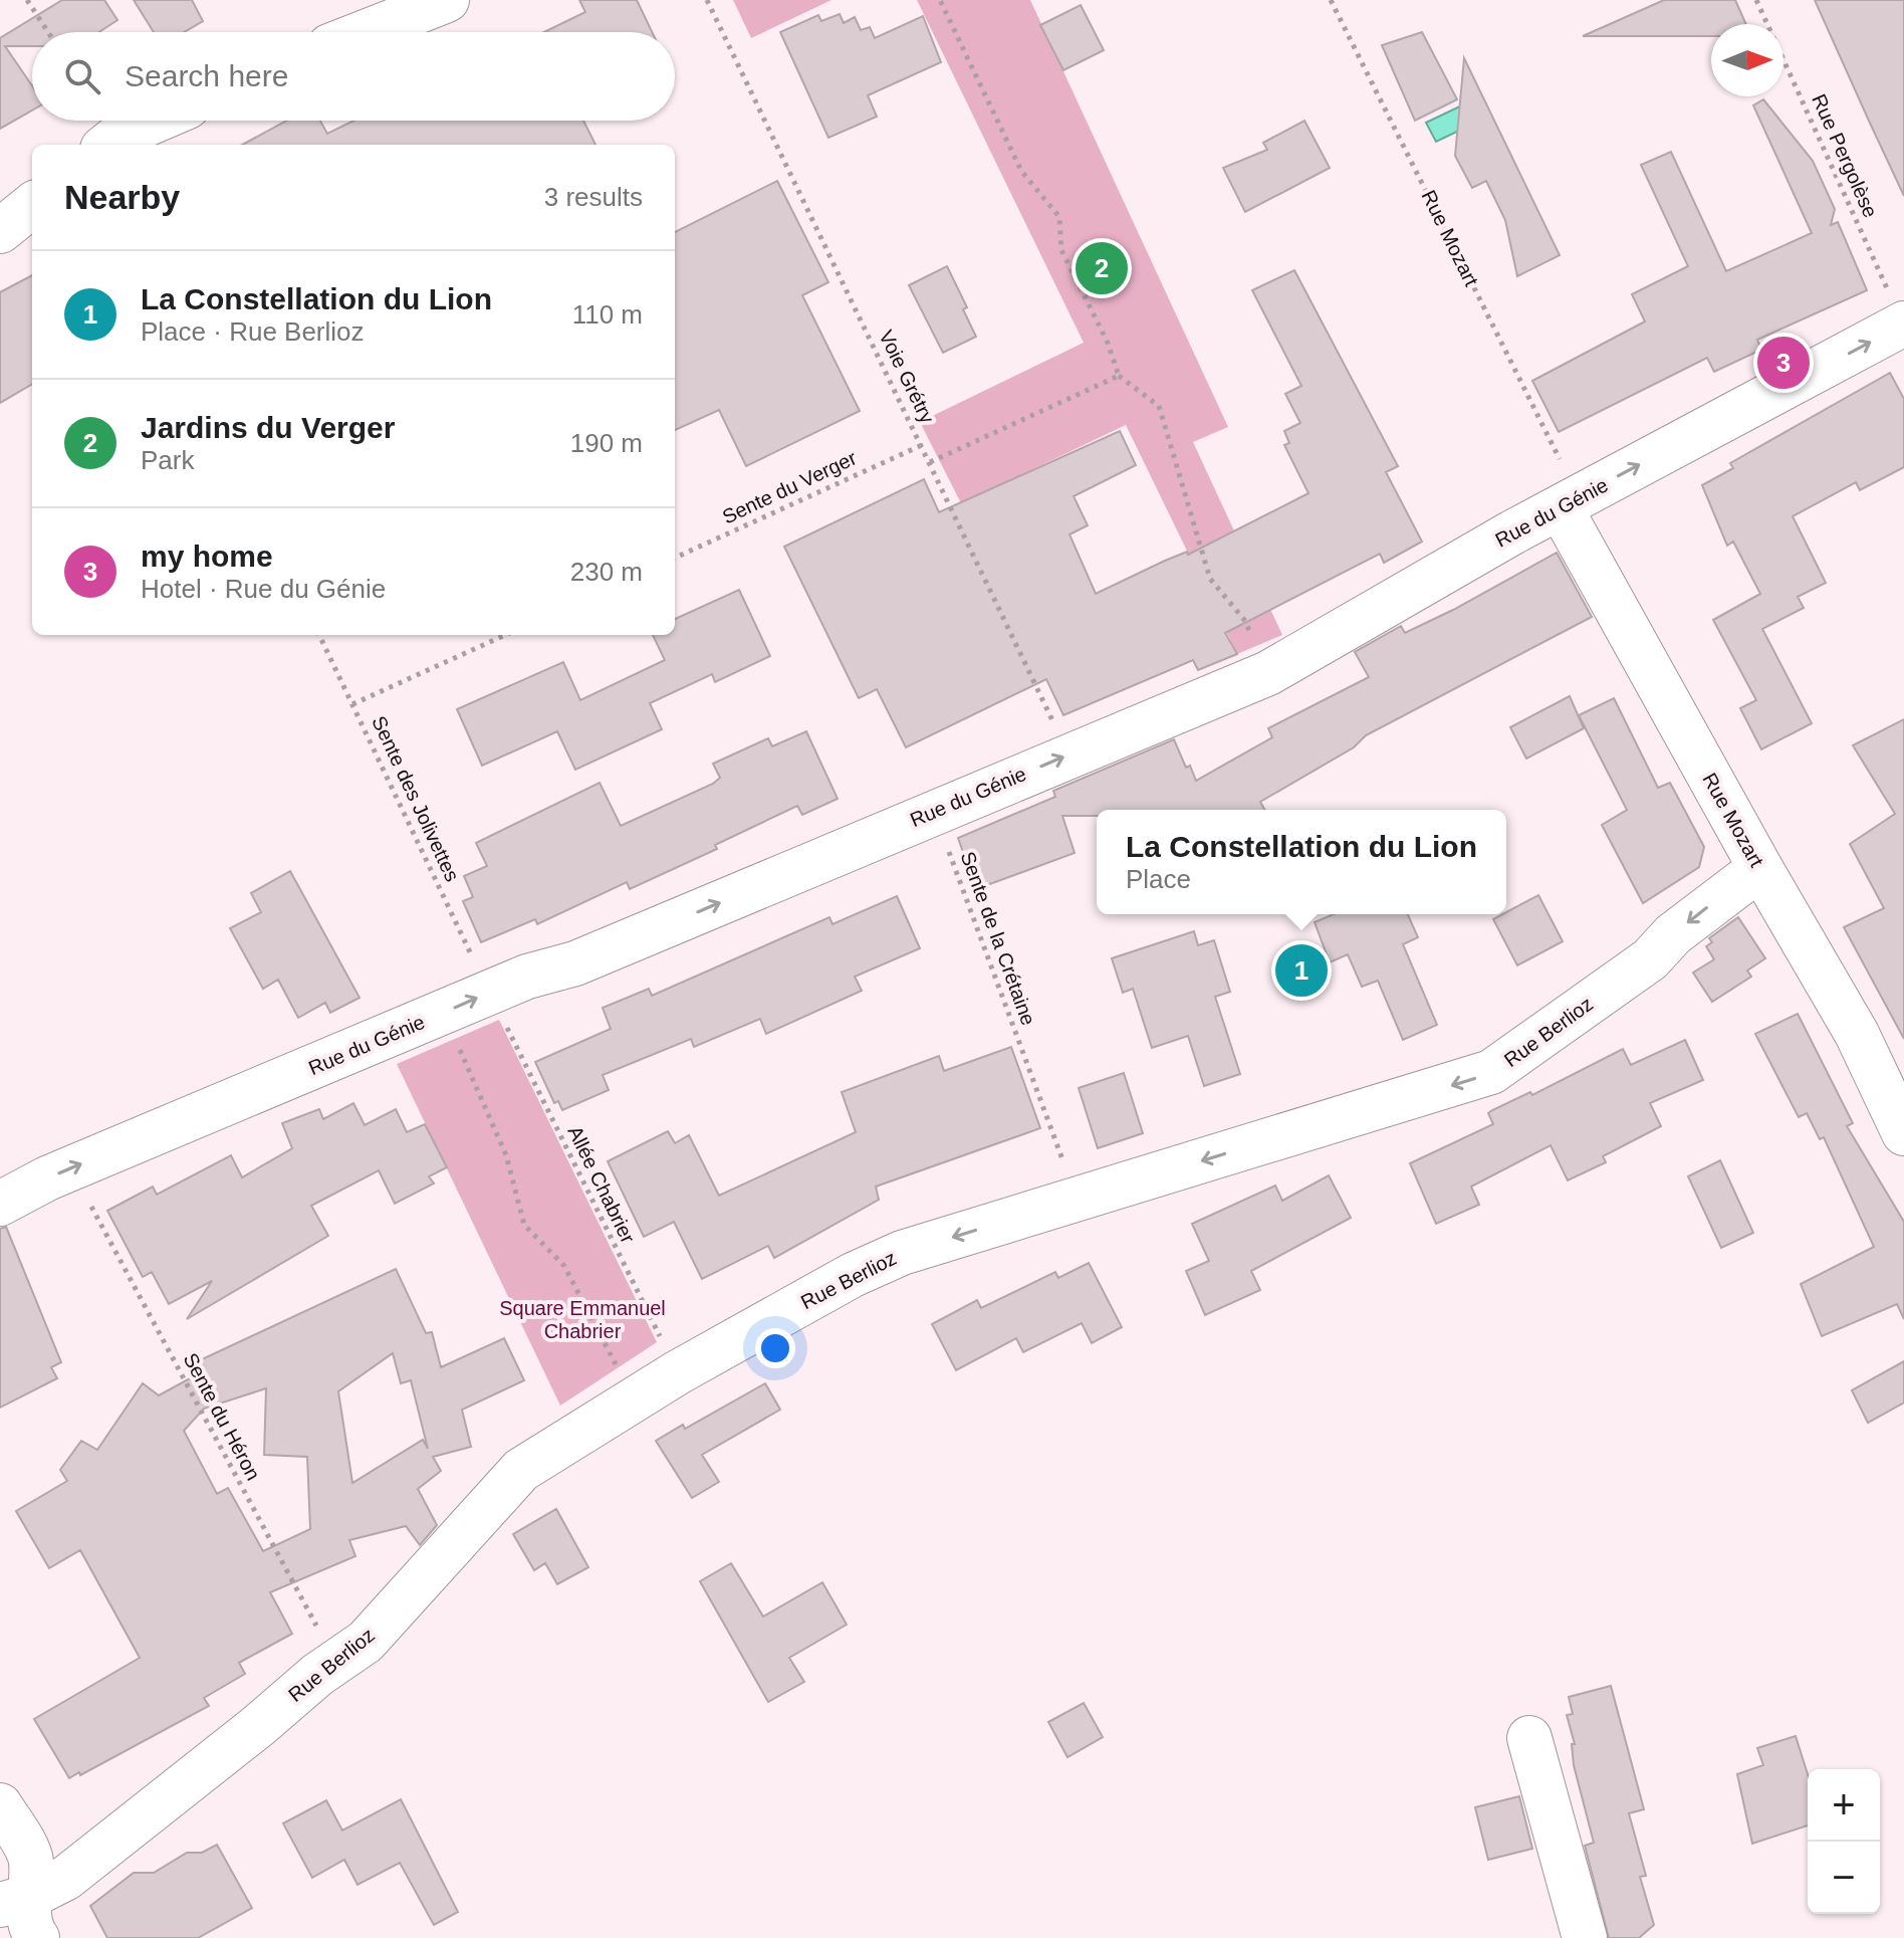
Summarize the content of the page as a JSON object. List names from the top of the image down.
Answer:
{
  "streets": {
    "street": ["Rue Mozart", "Rue du Génie", "Rue Berlioz"],
    "path": [
      "Rue Pergolèse",
      "Voie Grétry",
      "Sente du Verger",
      "Sente des Jolivettes",
      "Sente de la Crétaine",
      "Allée Chabrier",
      "Sente du Héron"
    ]
  },
  "crossings": [
    ["Rue Pergolèse", "Rue du Génie"],
    ["Rue Mozart", "Rue du Génie"],
    ["Rue Mozart", "Rue Berlioz"],
    ["Voie Grétry", "Sente du Verger"],
    ["Voie Grétry", "Rue du Génie"],
    ["Sente de la Crétaine", "Rue Berlioz"],
    ["Rue Berlioz", "Allée Chabrier"],
    ["Rue Berlioz", "Sente du Héron"]
  ],
  "one_way": ["Rue du Génie", "Rue Berlioz"],
  "parks": ["Square Emmanuel Chabrier"],
  "north": "right",
  "page": {
    "search": "Search here",
    "heading": ["Nearby", "3 results"],
    "pins": ["2", "3", "1"],
    "list": [
      {
        "mark": "1",
        "name": "La Constellation du Lion",
        "note": "Place · Rue Berlioz",
        "value": "110 m"
      },
      {
        "mark": "2",
        "name": "Jardins du Verger",
        "note": "Park",
        "value": "190 m"
      },
      {
        "mark": "3",
        "name": "my home",
        "note": "Hotel · Rue du Génie",
        "value": "230 m"
      }
    ],
    "popup": ["La Constellation du Lion", "Place"],
    "map_buttons": ["+", "−"]
  }
}
